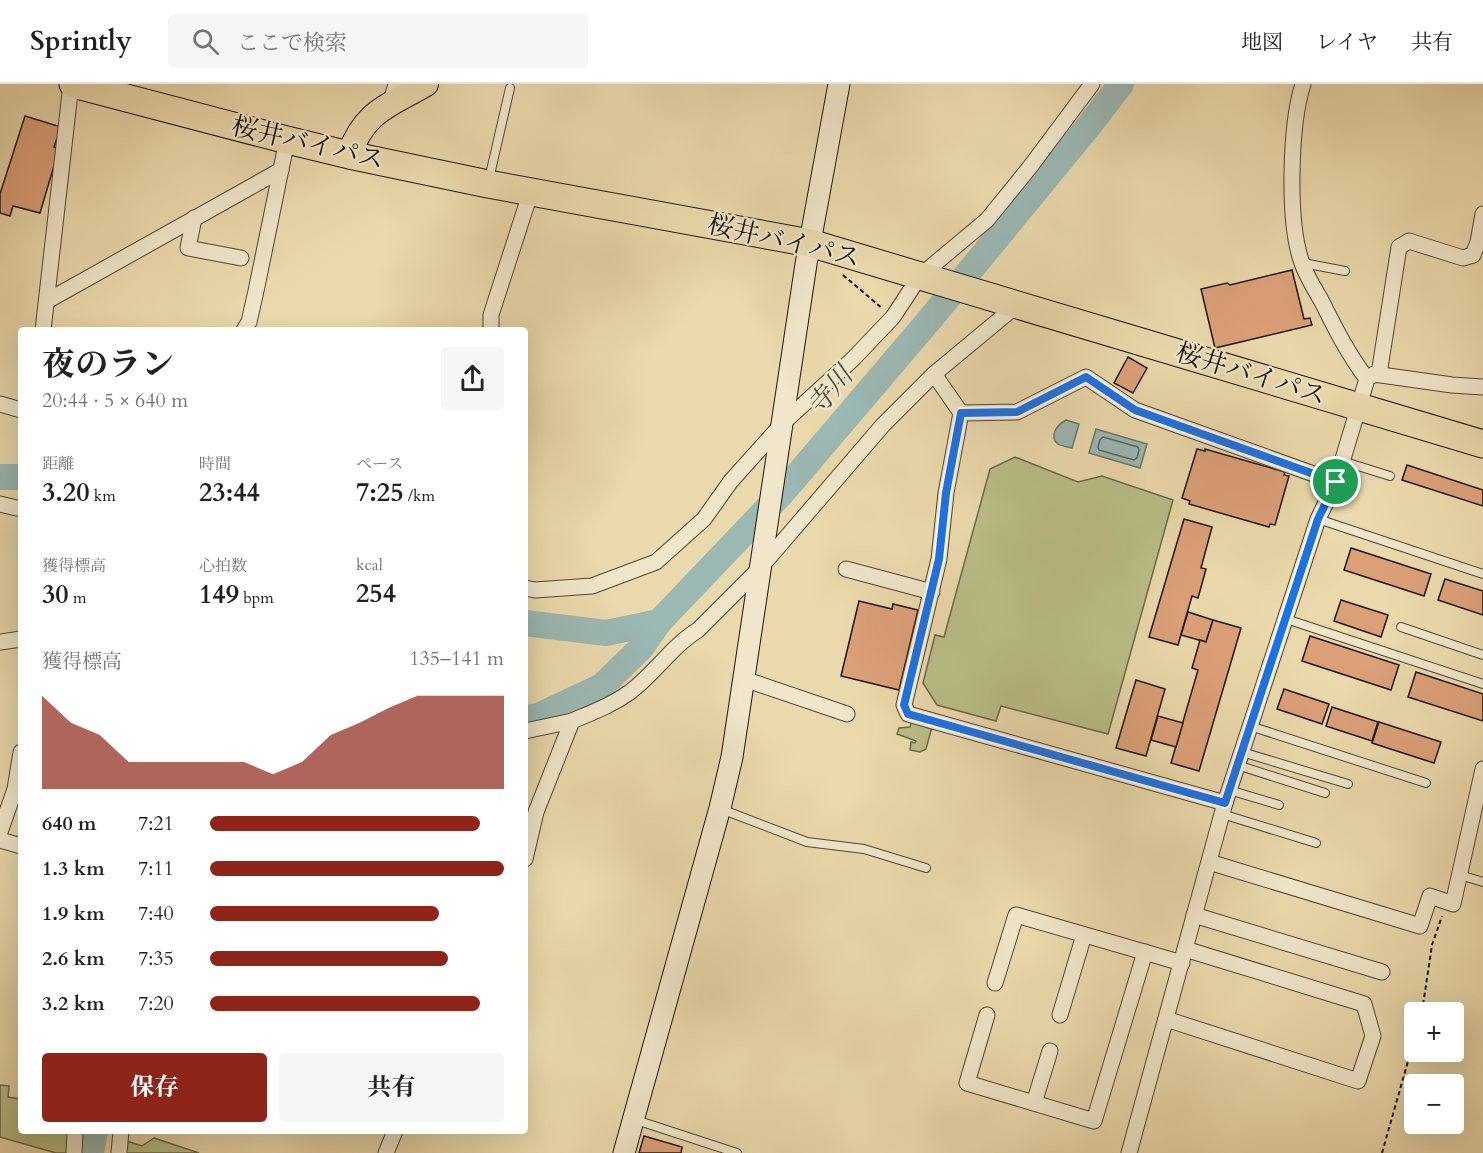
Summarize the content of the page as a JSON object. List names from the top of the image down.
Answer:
{
  "streets": {
    "highway": ["桜井バイパス"]
  },
  "water": ["寺川"],
  "page": {
    "header": "Sprintly",
    "search": "ここで検索",
    "nav": ["地図", "レイヤ", "共有"],
    "heading": ["夜のラン", "20:44 · 5 × 640 m"],
    "stats": [
      ["距離", "3.20 km"],
      ["時間", "23:44"],
      ["ペース", "7:25 /km"],
      ["獲得標高", "30 m"],
      ["心拍数", "149 bpm"],
      ["kcal", "254"]
    ],
    "chart": ["獲得標高", "135–141 m"],
    "list": [
      {
        "name": "640 m",
        "note": "7:21"
      },
      {
        "name": "1.3 km",
        "note": "7:11"
      },
      {
        "name": "1.9 km",
        "note": "7:40"
      },
      {
        "name": "2.6 km",
        "note": "7:35"
      },
      {
        "name": "3.2 km",
        "note": "7:20"
      }
    ],
    "map_buttons": ["+", "−"],
    "buttons": ["保存", "共有"]
  }
}
